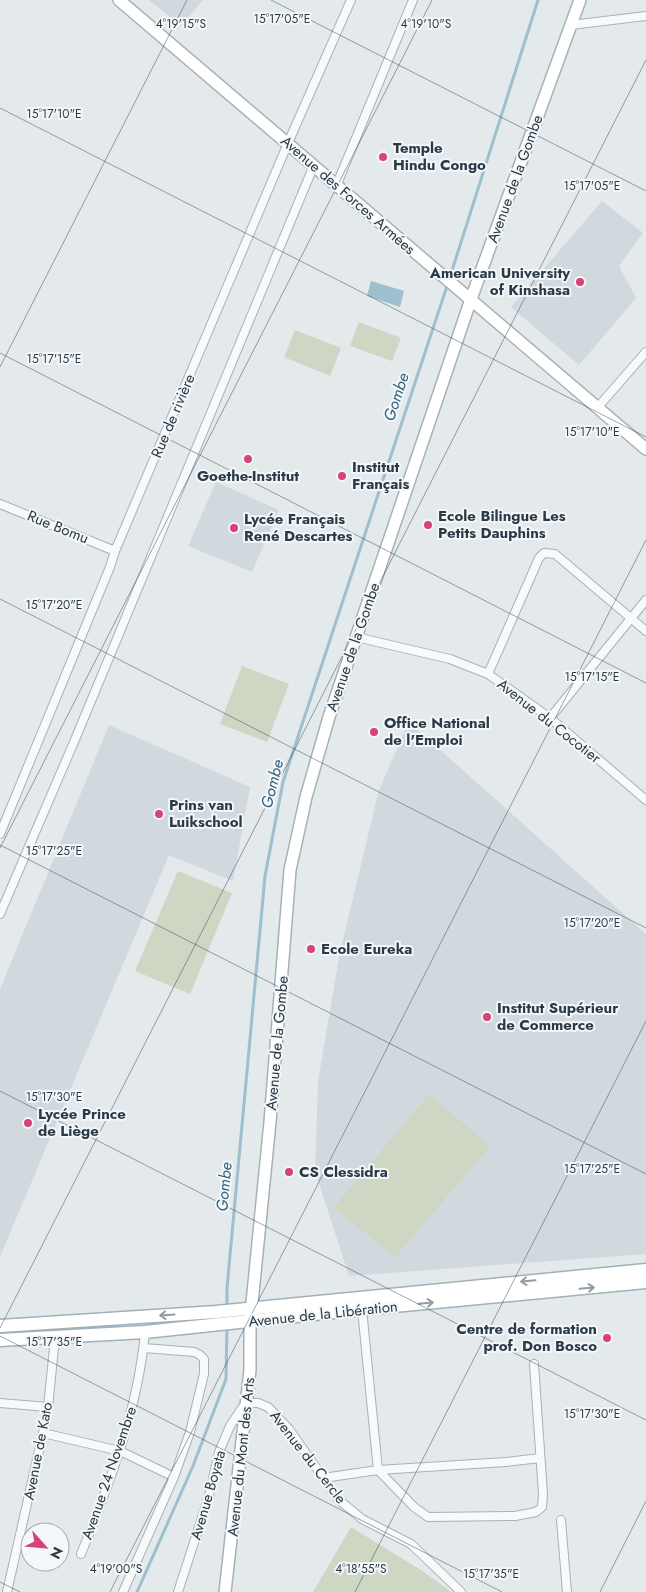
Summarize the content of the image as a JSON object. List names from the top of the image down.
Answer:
{
  "streets": {
    "main road": ["Avenue de la Libération"],
    "street": [
      "Avenue de la Gombe",
      "Avenue des Forces Armées",
      "Rue de rivière",
      "Rue Bomu",
      "Avenue du Cocotier",
      "Avenue de Kato",
      "Avenue du Mont des Arts",
      "Avenue du Cercle",
      "Avenue 24 Novembre",
      "Avenue Boyata"
    ]
  },
  "crossings": [
    ["Avenue de la Gombe", "Avenue des Forces Armées"],
    ["Avenue de la Gombe", "Avenue du Cocotier"],
    ["Avenue de la Gombe", "Avenue de la Libération"],
    ["Avenue de la Gombe", "Avenue du Mont des Arts"],
    ["Avenue des Forces Armées", "Rue de rivière"],
    ["Rue de rivière", "Rue Bomu"],
    ["Avenue de la Libération", "Avenue de Kato"],
    ["Avenue de la Libération", "Avenue du Mont des Arts"],
    ["Avenue de la Libération", "Avenue 24 Novembre"],
    ["Avenue du Mont des Arts", "Avenue du Cercle"],
    ["Avenue du Mont des Arts", "Avenue Boyata"],
    ["Avenue du Cercle", "Avenue Boyata"]
  ],
  "water": ["Gombe"],
  "places": [
    "Temple Hindu Congo",
    "American University of Kinshasa",
    "Goethe-Institut",
    "Institut Français",
    "Ecole Bilingue Les Petits Dauphins",
    "Lycée Français René Descartes",
    "Office National de l'Emploi",
    "Prins van Luikschool",
    "Ecole Eureka",
    "Institut Supérieur de Commerce",
    "Lycée Prince de Liège",
    "CS Clessidra",
    "Centre de formation prof. Don Bosco"
  ],
  "north": "bottom right",
  "coordinates": [
    "15°17'05\"E",
    "4°19'15\"S",
    "4°19'10\"S",
    "15°17'10\"E",
    "15°17'15\"E",
    "15°17'20\"E",
    "15°17'25\"E",
    "15°17'30\"E",
    "15°17'35\"E",
    "4°19'00\"S",
    "4°18'55\"S"
  ]
}
